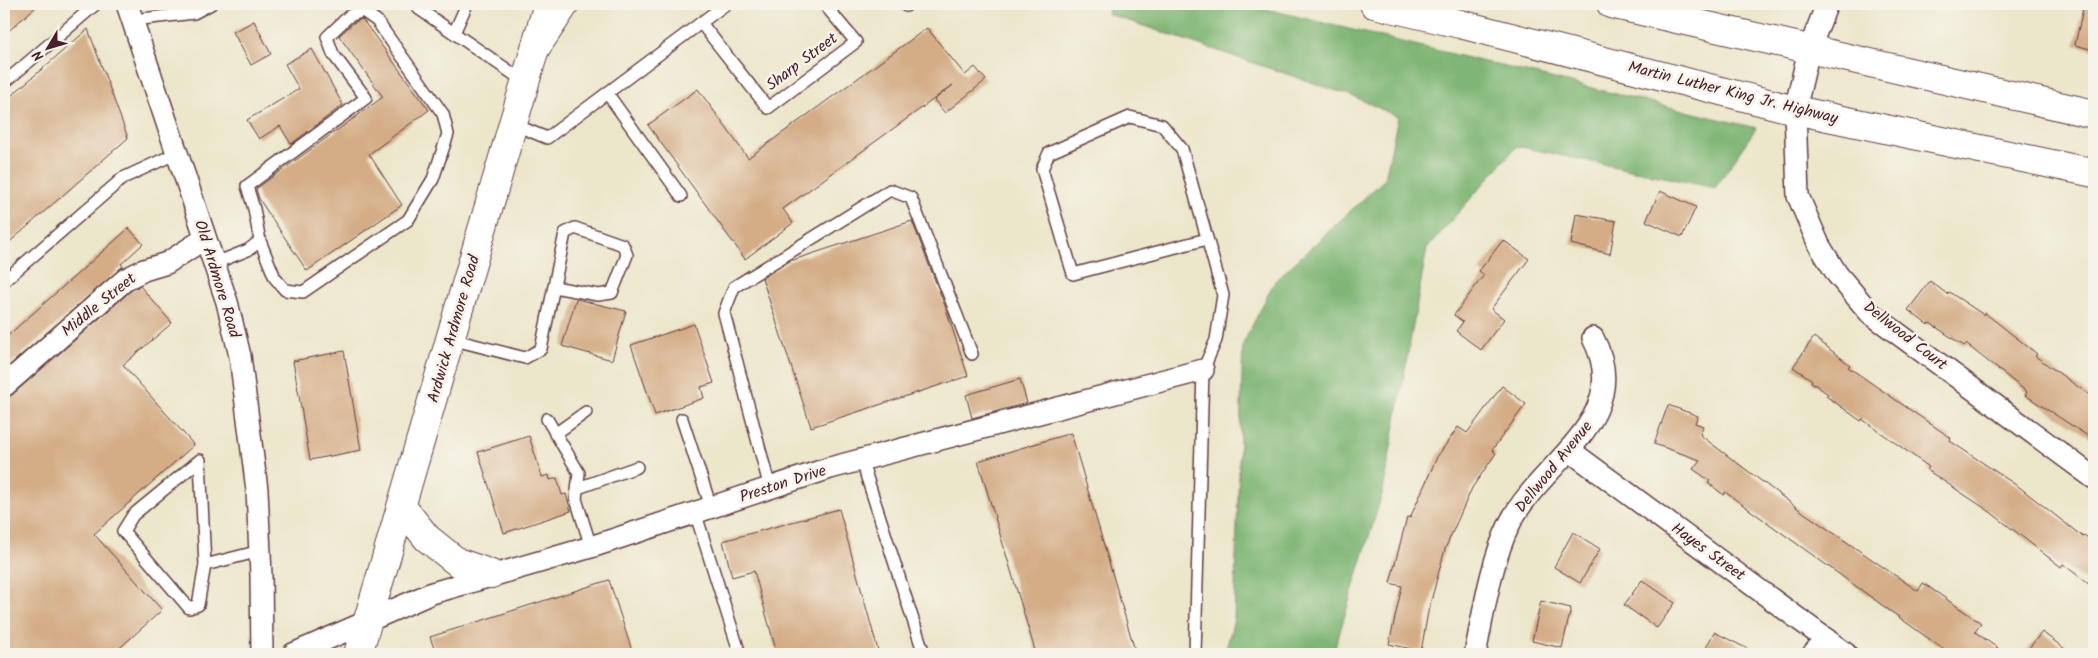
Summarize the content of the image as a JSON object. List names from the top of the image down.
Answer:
{
  "streets": {
    "main road": ["Martin Luther King Jr. Highway", "Ardwick Ardmore Road"],
    "street": [
      "Old Ardmore Road",
      "Middle Street",
      "Dellwood Court",
      "Dellwood Avenue",
      "Preston Drive",
      "Hayes Street"
    ],
    "lane": ["Sharp Street"]
  },
  "crossings": [
    ["Martin Luther King Jr. Highway", "Dellwood Court"],
    ["Old Ardmore Road", "Middle Street"],
    ["Ardwick Ardmore Road", "Preston Drive"],
    ["Dellwood Avenue", "Hayes Street"]
  ],
  "north": "bottom left"
}
